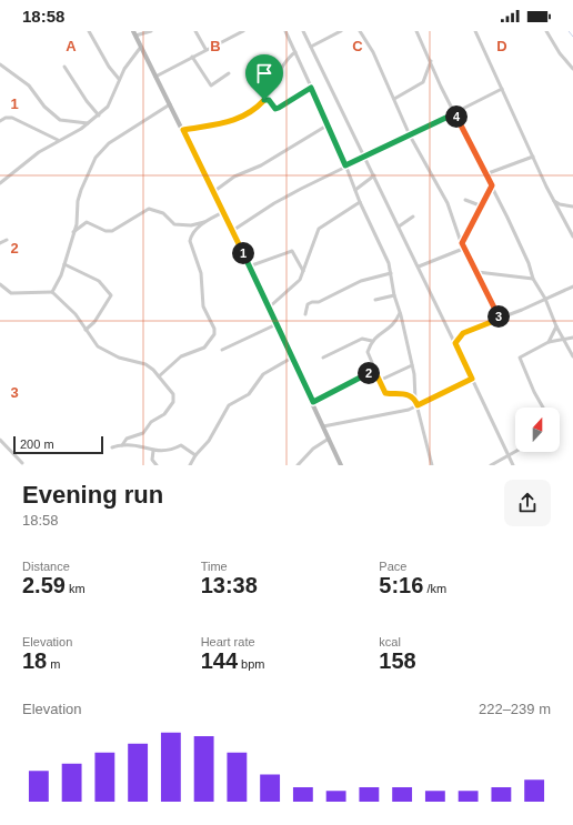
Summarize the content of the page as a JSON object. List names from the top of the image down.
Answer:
{
  "scale_bar": "200 m",
  "north": "top",
  "page": {
    "status": "18:58",
    "pins": [
      "4",
      "1",
      "3",
      "2"
    ],
    "scale": "200 m",
    "heading": ["Evening run", "18:58"],
    "stats": [
      ["Distance", "2.59 km"],
      ["Time", "13:38"],
      ["Pace", "5:16 /km"],
      ["Elevation", "18 m"],
      ["Heart rate", "144 bpm"],
      ["kcal", "158"]
    ],
    "chart": ["Elevation", "222–239 m"]
  },
  "grid": {
    "columns": [
      "A",
      "B",
      "C",
      "D"
    ],
    "rows": ["1", "2", "3"]
  }
}
